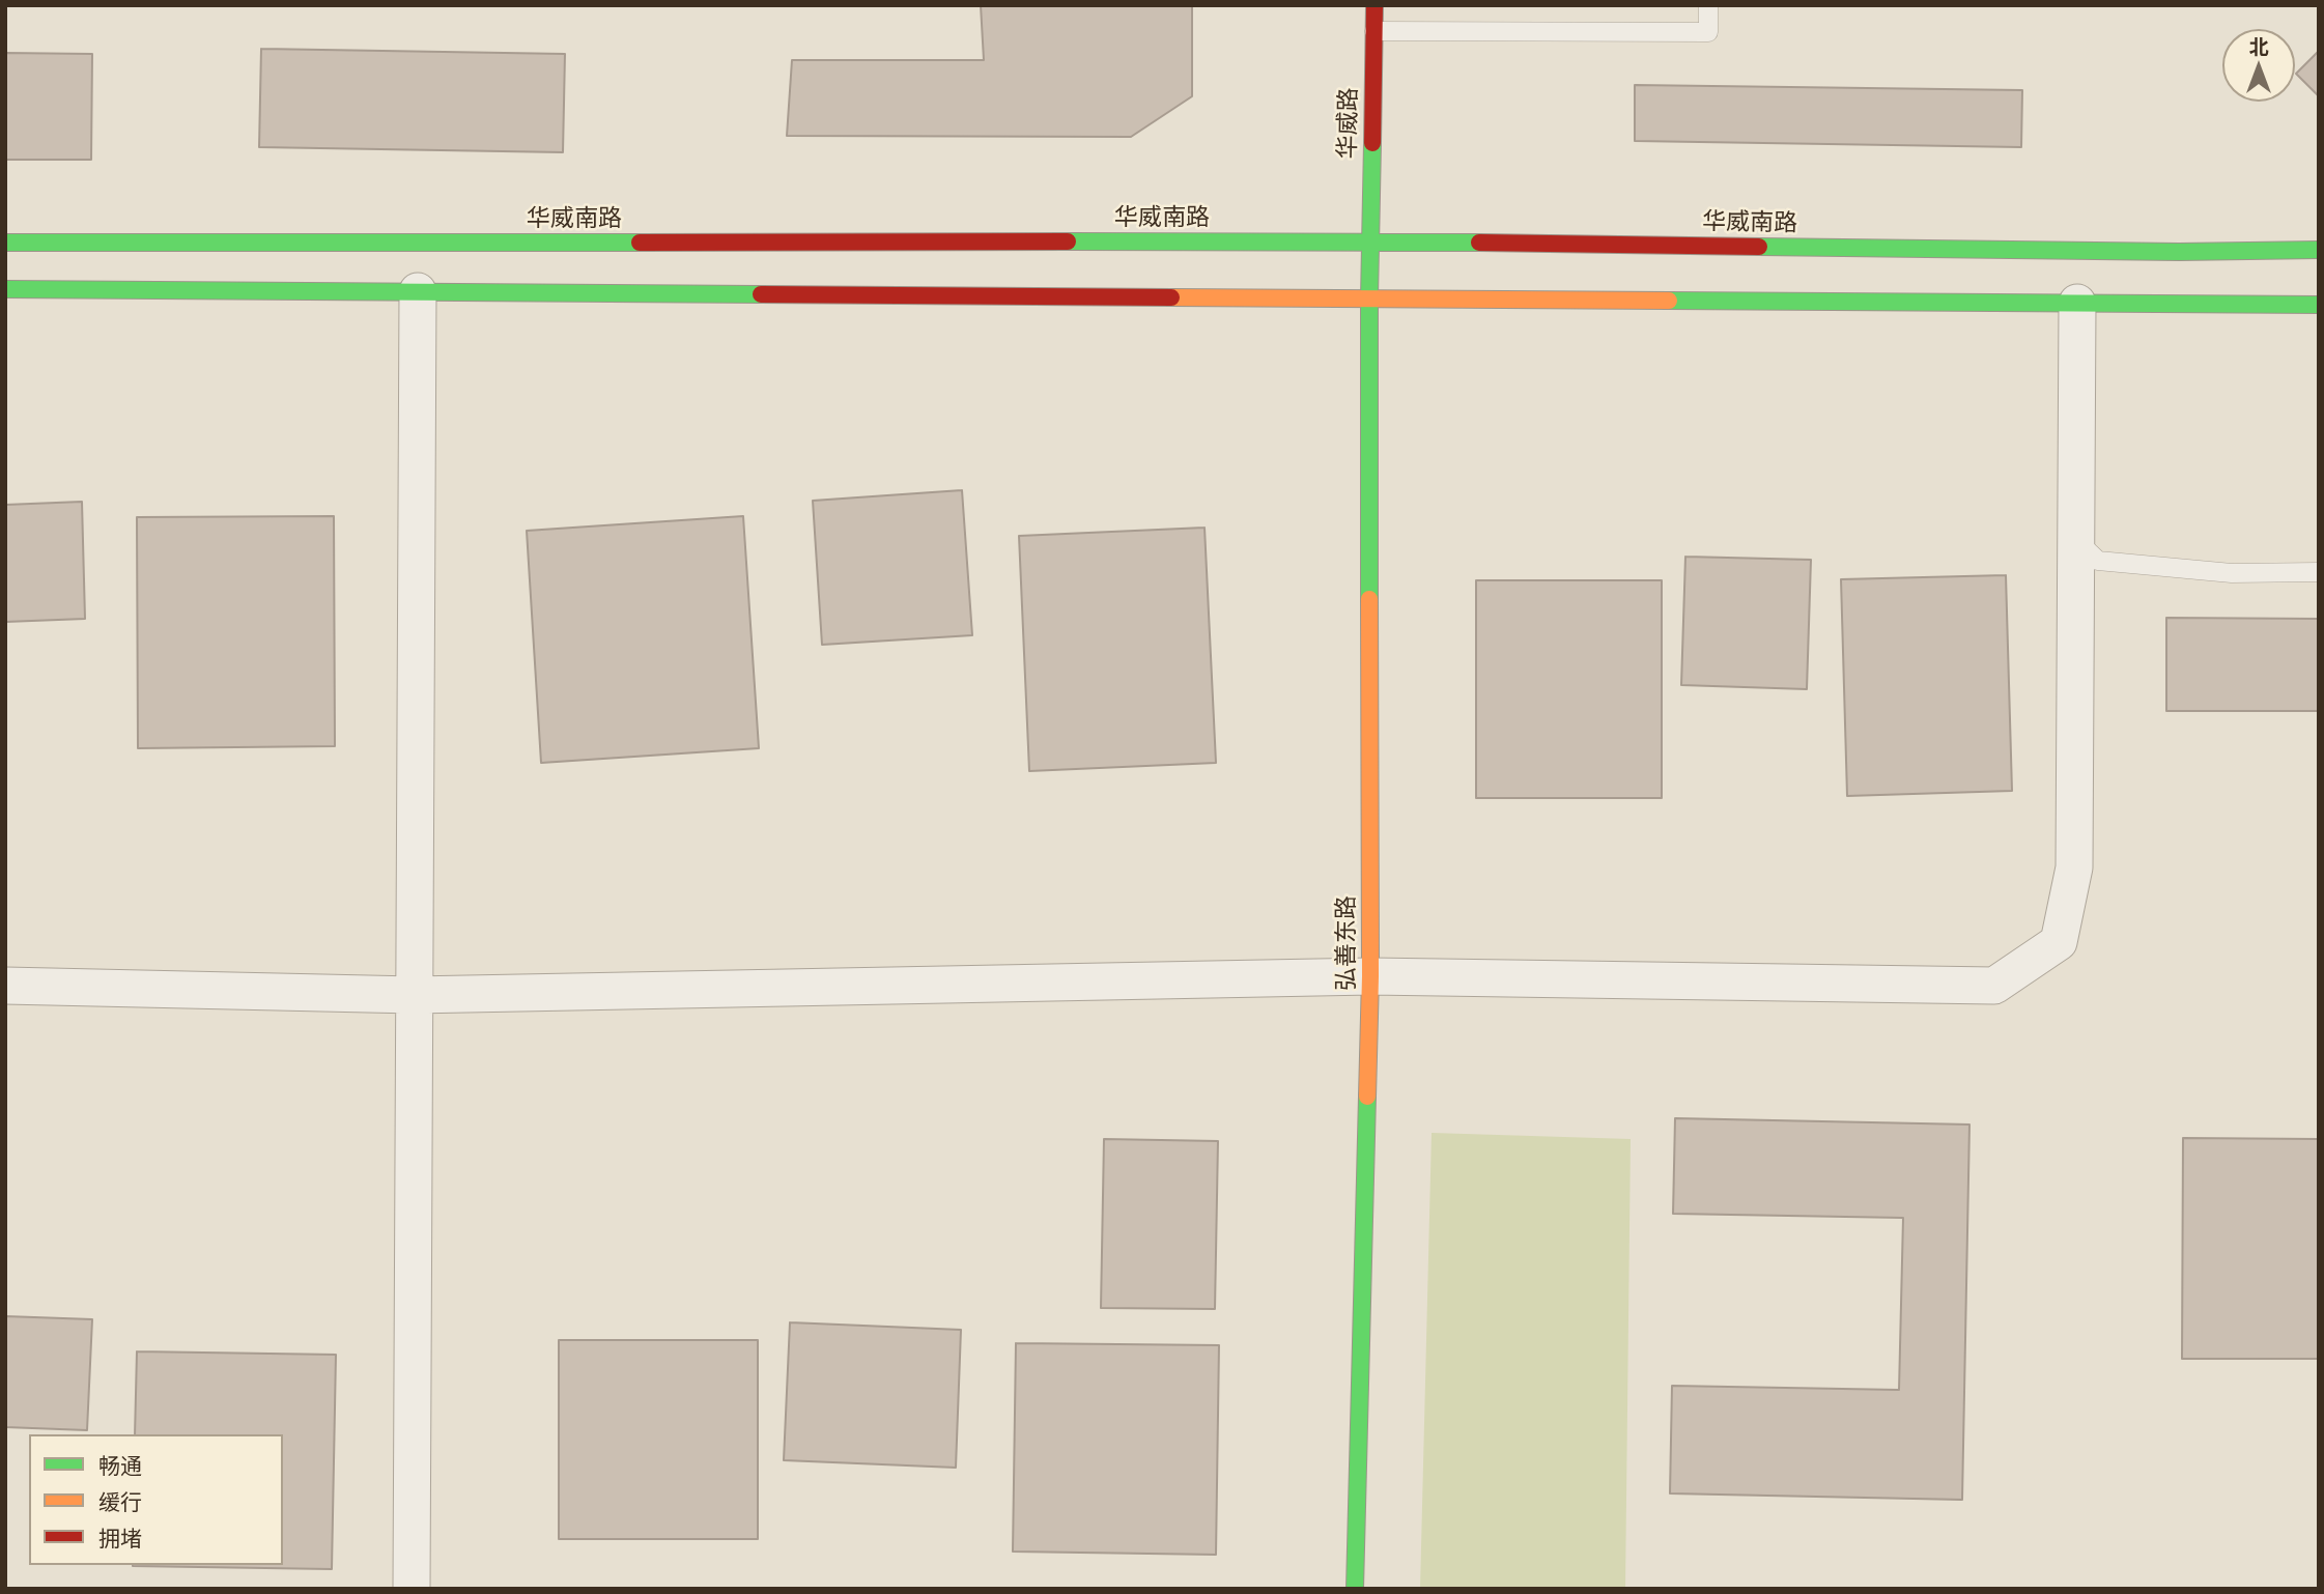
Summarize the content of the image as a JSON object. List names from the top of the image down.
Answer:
{
  "streets": {
    "main road": ["华威路", "华威南路", "弘善东路"]
  },
  "crossings": [
    ["华威路", "华威南路"],
    ["华威路", "弘善东路"]
  ],
  "legend": ["畅通", "缓行", "拥堵"],
  "north": "top"
}
